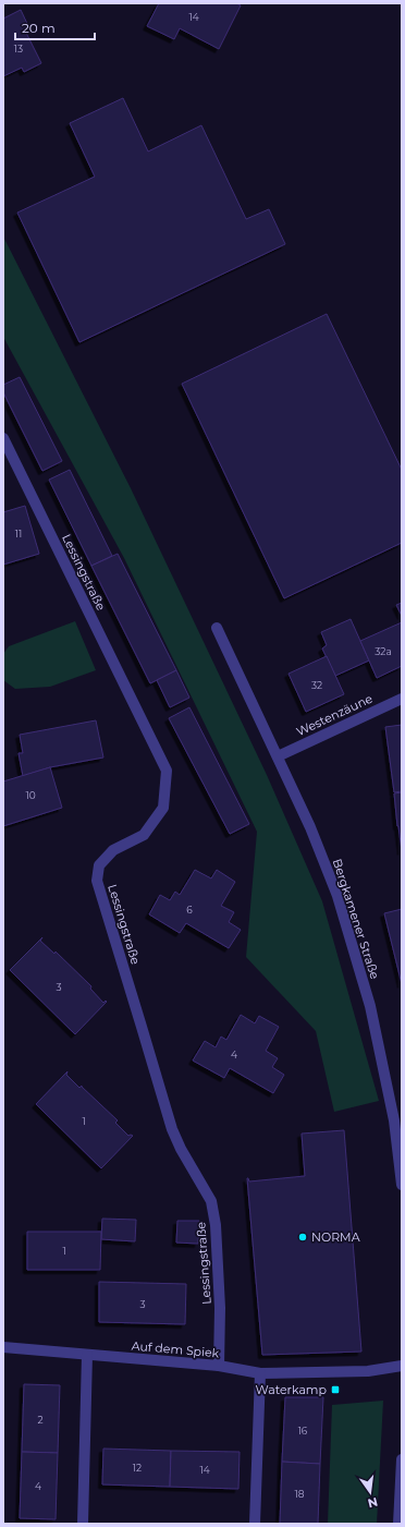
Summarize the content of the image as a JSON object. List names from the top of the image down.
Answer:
{
  "streets": {
    "street": [
      "Lessingstraße",
      "Westenzäune",
      "Bergkamener Straße",
      "Auf dem Spiek"
    ]
  },
  "crossings": [
    ["Lessingstraße", "Auf dem Spiek"],
    ["Westenzäune", "Bergkamener Straße"]
  ],
  "places": {
    "other": ["NORMA"],
    "transit": ["Waterkamp"]
  },
  "house_numbers": [
    "14",
    "13",
    "11",
    "32a",
    "32",
    "10",
    "6",
    "3",
    "4",
    "1",
    "1",
    "3",
    "2",
    "16",
    "12",
    "14",
    "4",
    "18"
  ],
  "scale_bar": "20 m",
  "north": "bottom"
}
